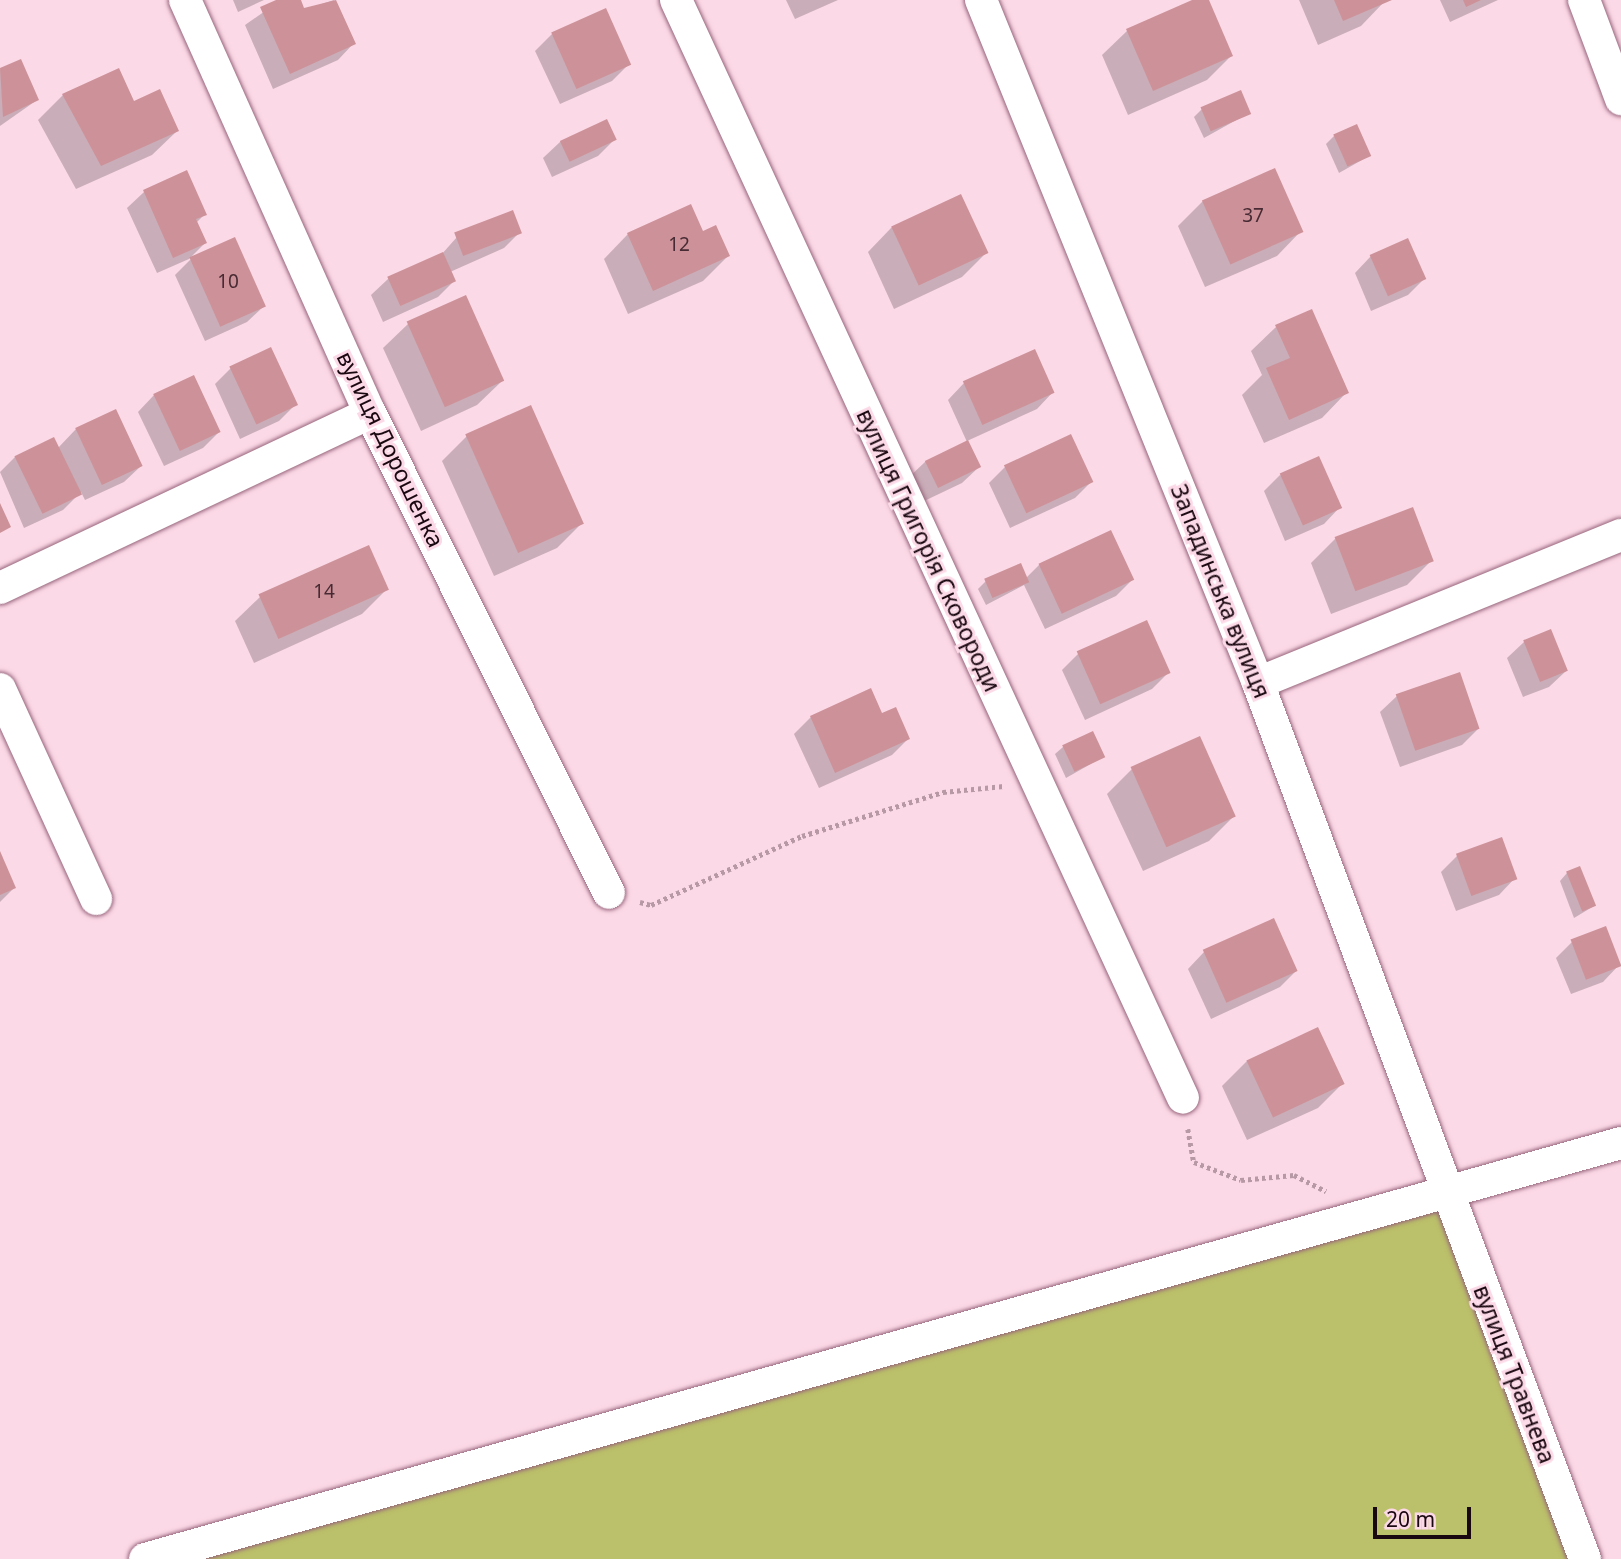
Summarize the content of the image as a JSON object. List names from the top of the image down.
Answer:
{
  "streets": {
    "street": [
      "вулиця Дорошенка",
      "вулиця Григорія Сковороди",
      "Западинська вулиця",
      "вулиця Травнева"
    ]
  },
  "crossings": [
    ["Западинська вулиця", "вулиця Травнева"]
  ],
  "house_numbers": [
    "37",
    "12",
    "10",
    "14"
  ],
  "scale_bar": "20 m"
}
